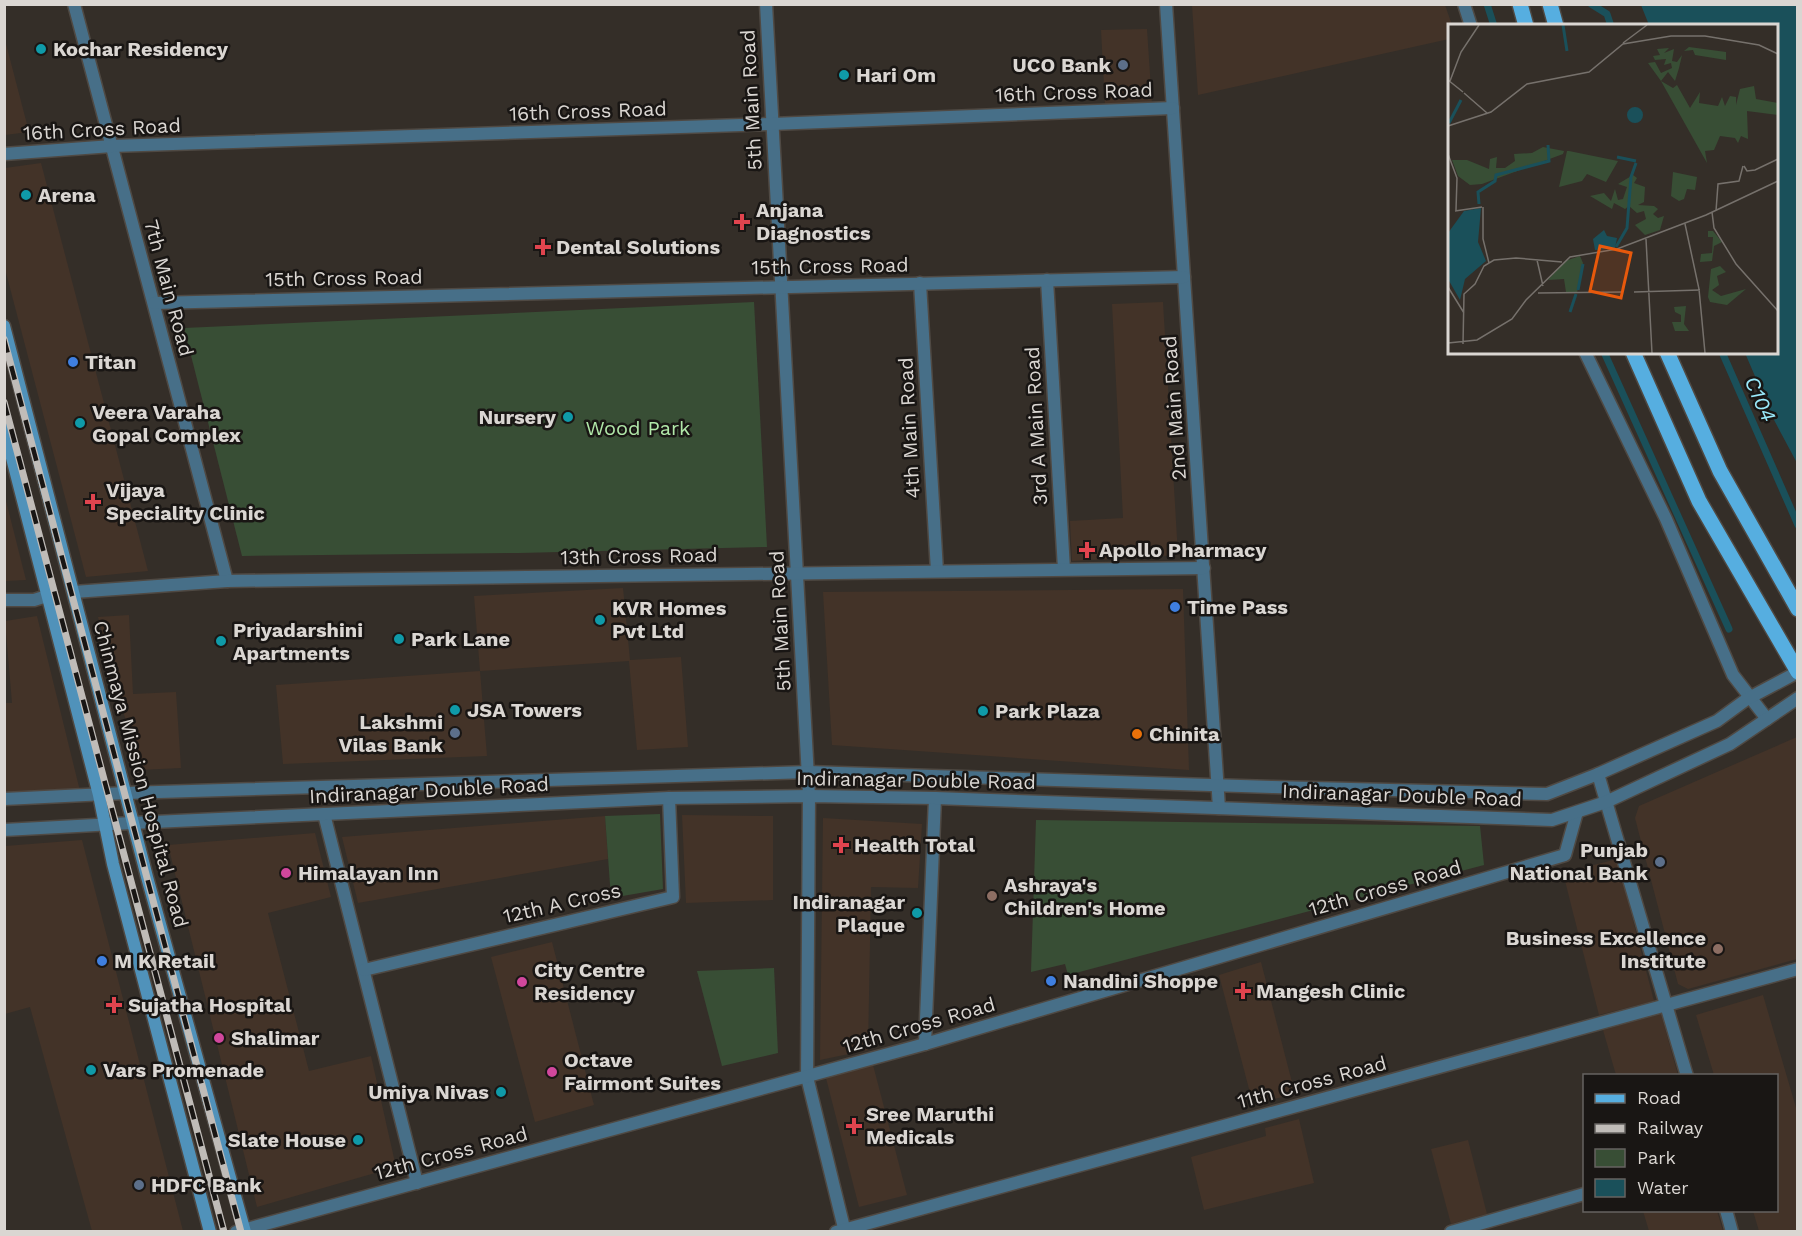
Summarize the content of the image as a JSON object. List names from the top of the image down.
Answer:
{
  "streets": {
    "main road": ["Chinmaya Mission Hospital Road"],
    "street": [
      "16th Cross Road",
      "5th Main Road",
      "15th Cross Road",
      "7th Main Road",
      "2nd Main Road",
      "3rd A Main Road",
      "4th Main Road",
      "13th Cross Road",
      "Indiranagar Double Road",
      "12th Cross Road",
      "12th A Cross",
      "11th Cross Road"
    ]
  },
  "crossings": [
    ["16th Cross Road", "5th Main Road"],
    ["16th Cross Road", "7th Main Road"],
    ["16th Cross Road", "2nd Main Road"],
    ["5th Main Road", "15th Cross Road"],
    ["5th Main Road", "13th Cross Road"],
    ["5th Main Road", "Indiranagar Double Road"],
    ["5th Main Road", "12th Cross Road"],
    ["5th Main Road", "11th Cross Road"],
    ["15th Cross Road", "7th Main Road"],
    ["15th Cross Road", "2nd Main Road"],
    ["15th Cross Road", "3rd A Main Road"],
    ["15th Cross Road", "4th Main Road"],
    ["7th Main Road", "13th Cross Road"],
    ["2nd Main Road", "13th Cross Road"],
    ["2nd Main Road", "Indiranagar Double Road"],
    ["3rd A Main Road", "13th Cross Road"],
    ["4th Main Road", "13th Cross Road"],
    ["13th Cross Road", "Chinmaya Mission Hospital Road"],
    ["Chinmaya Mission Hospital Road", "Indiranagar Double Road"],
    ["Chinmaya Mission Hospital Road", "12th Cross Road"],
    ["Indiranagar Double Road", "12th Cross Road"],
    ["Indiranagar Double Road", "12th A Cross"]
  ],
  "water": ["C104"],
  "parks": ["Wood Park"],
  "places": {
    "other": [
      "Kochar Residency",
      "UCO Bank",
      "Hari Om",
      "Arena",
      "Titan",
      "Nursery",
      "Veera Varaha Gopal Complex",
      "Time Pass",
      "KVR Homes Pvt Ltd",
      "Park Lane",
      "Priyadarshini Apartments",
      "JSA Towers",
      "Park Plaza",
      "Lakshmi Vilas Bank",
      "Chinita",
      "Punjab National Bank",
      "Himalayan Inn",
      "Ashraya's Children's Home",
      "Indiranagar Plaque",
      "Business Excellence Institute",
      "M K Retail",
      "Nandini Shoppe",
      "City Centre Residency",
      "Shalimar",
      "Vars Promenade",
      "Octave Fairmont Suites",
      "Umiya Nivas",
      "Slate House",
      "HDFC Bank"
    ],
    "health": [
      "Anjana Diagnostics",
      "Dental Solutions",
      "Vijaya Speciality Clinic",
      "Apollo Pharmacy",
      "Health Total",
      "Mangesh Clinic",
      "Sujatha Hospital",
      "Sree Maruthi Medicals"
    ]
  },
  "legend": [
    "Road",
    "Railway",
    "Park",
    "Water"
  ]
}
